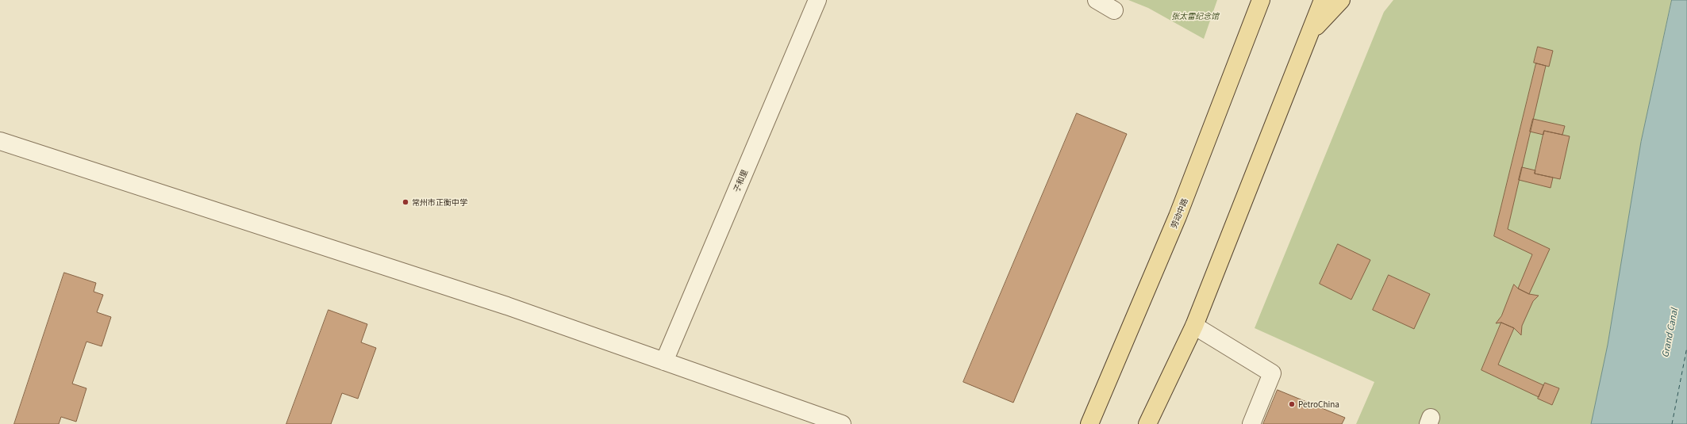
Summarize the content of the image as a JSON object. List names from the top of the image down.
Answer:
{
  "streets": {
    "main road": ["劳动中路"],
    "street": ["子和里"]
  },
  "water": ["Grand Canal"],
  "parks": ["张太雷纪念馆"],
  "places": ["常州市正衡中学", "PetroChina"]
}
